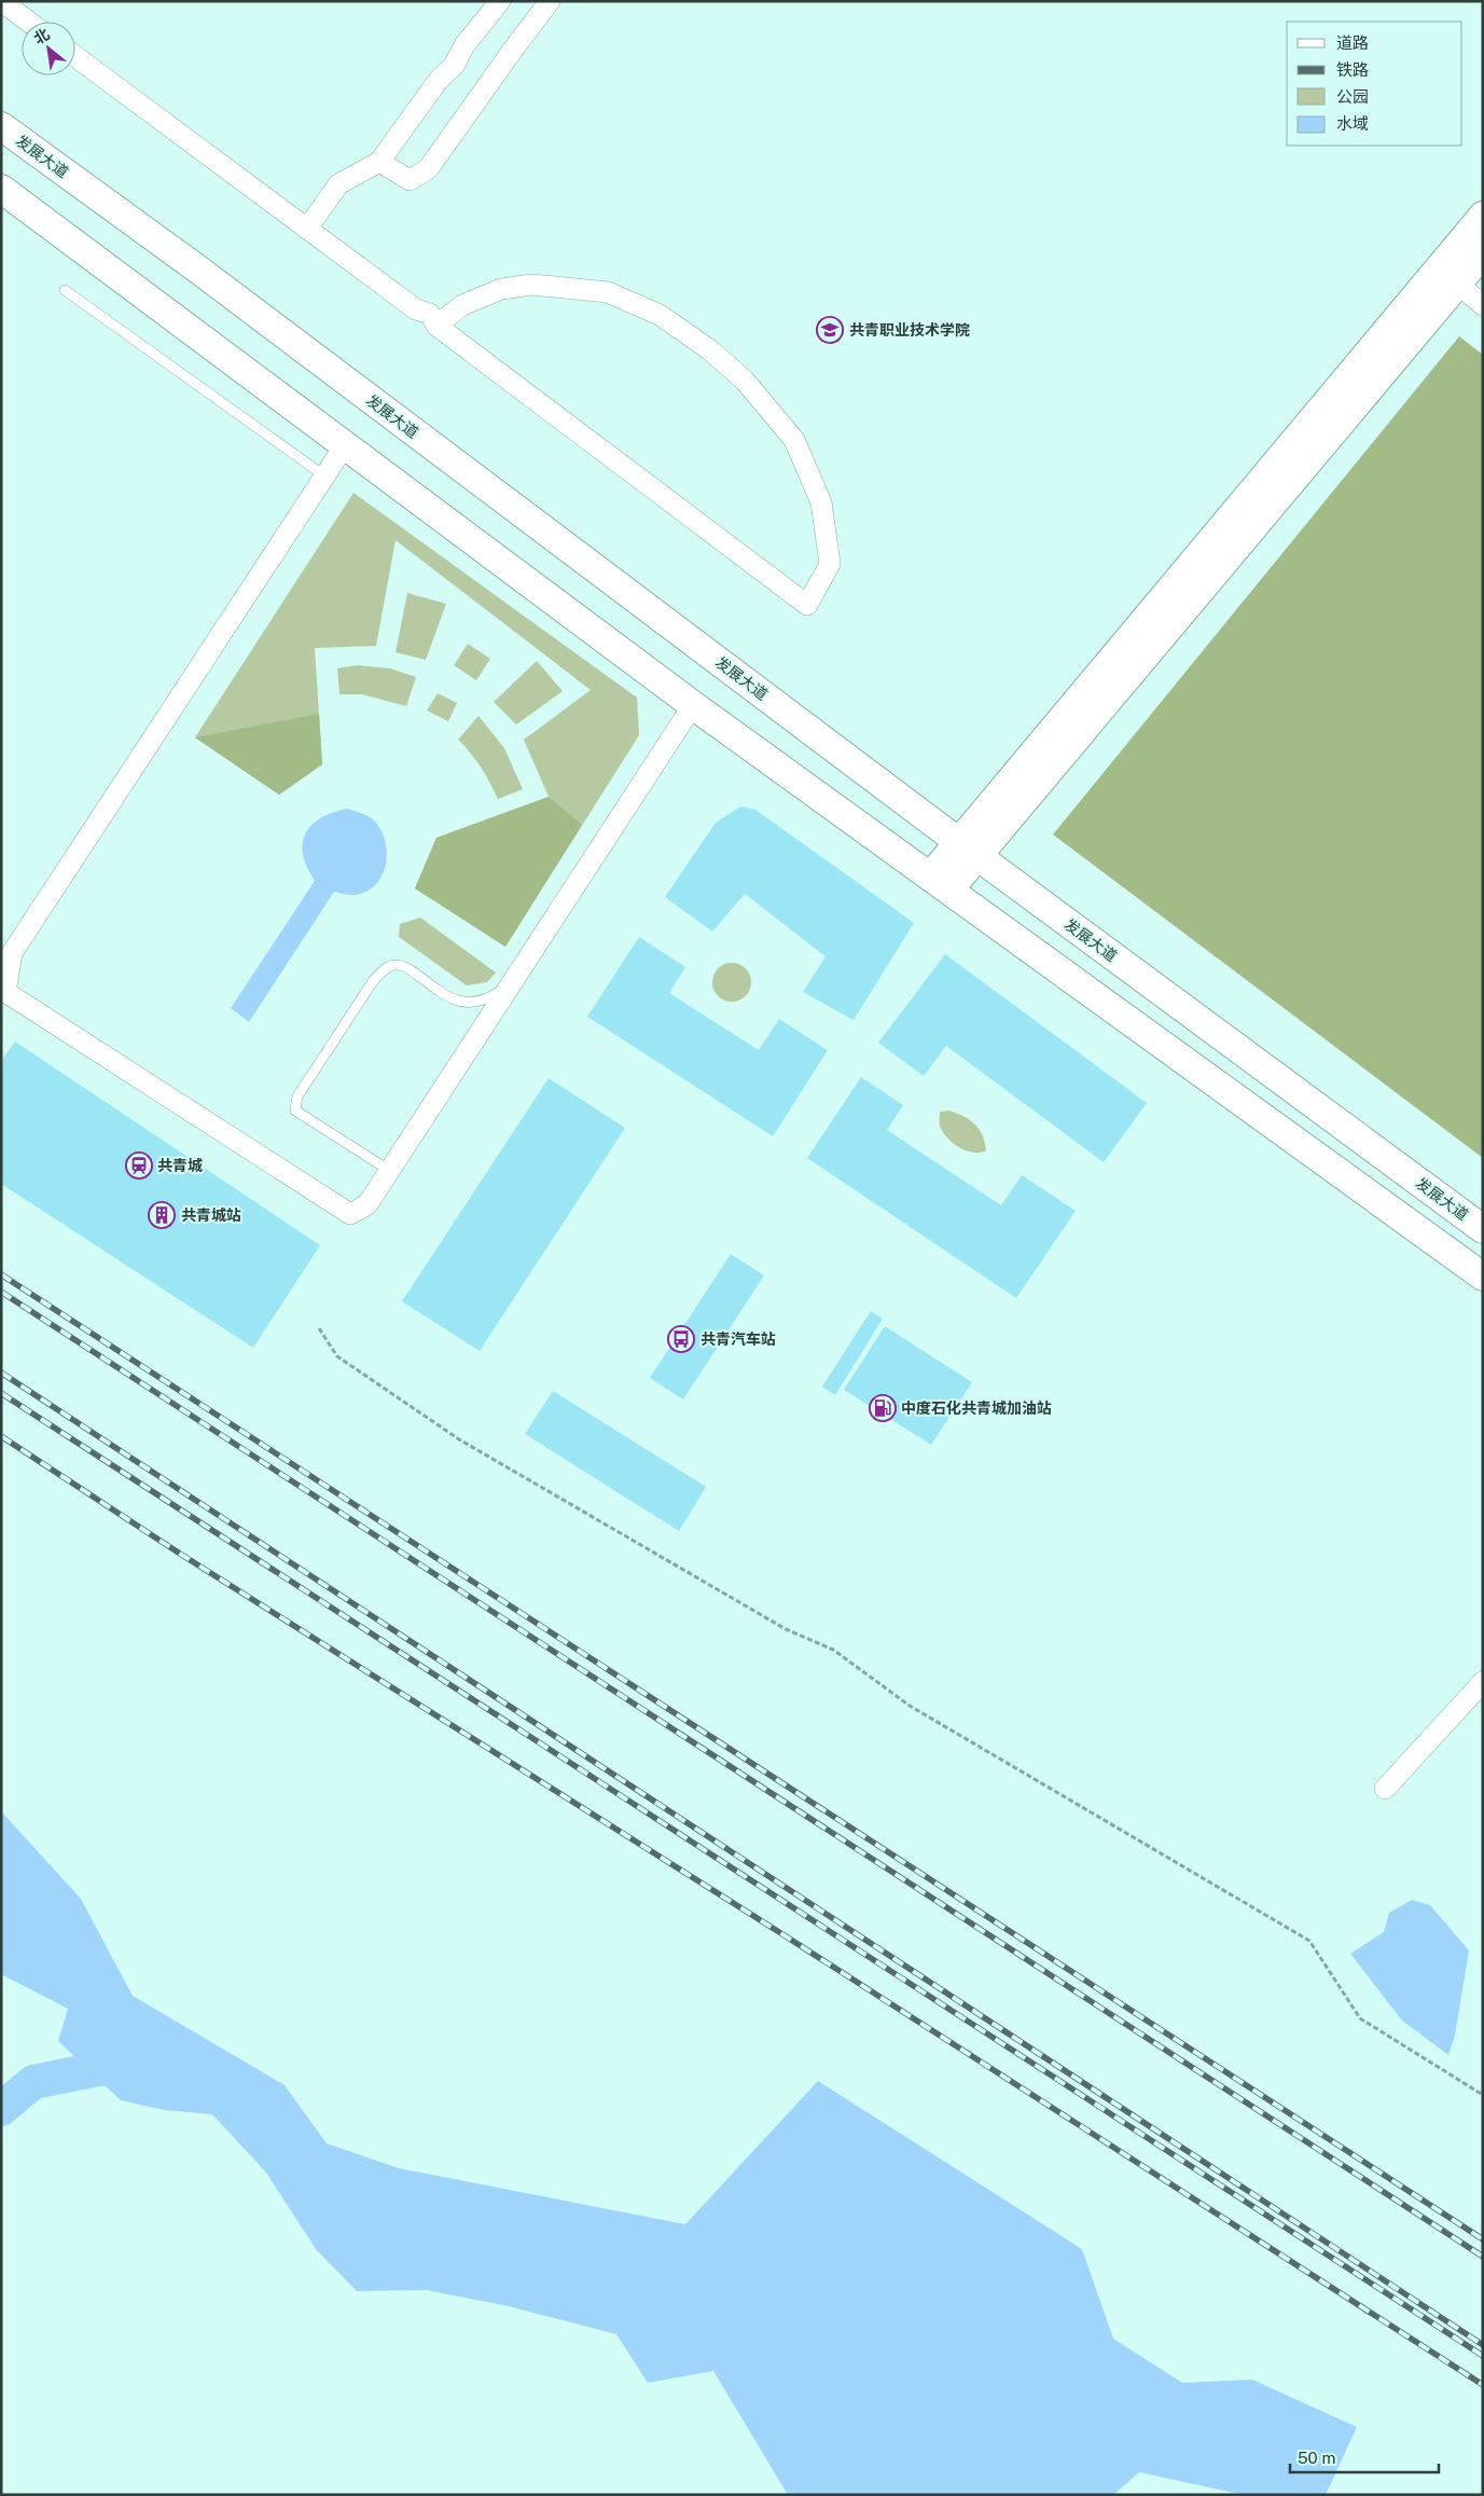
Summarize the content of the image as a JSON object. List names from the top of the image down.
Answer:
{
  "streets": {
    "main road": ["发展大道"]
  },
  "places": {
    "school or university": ["共青职业技术学院"],
    "station": ["共青城"],
    "building": ["共青城站"],
    "bus stop": ["共青汽车站"],
    "fuel station": ["中度石化共青城加油站"]
  },
  "legend": [
    "道路",
    "铁路",
    "公园",
    "水域"
  ],
  "scale_bar": "50 m",
  "north": "top left"
}
